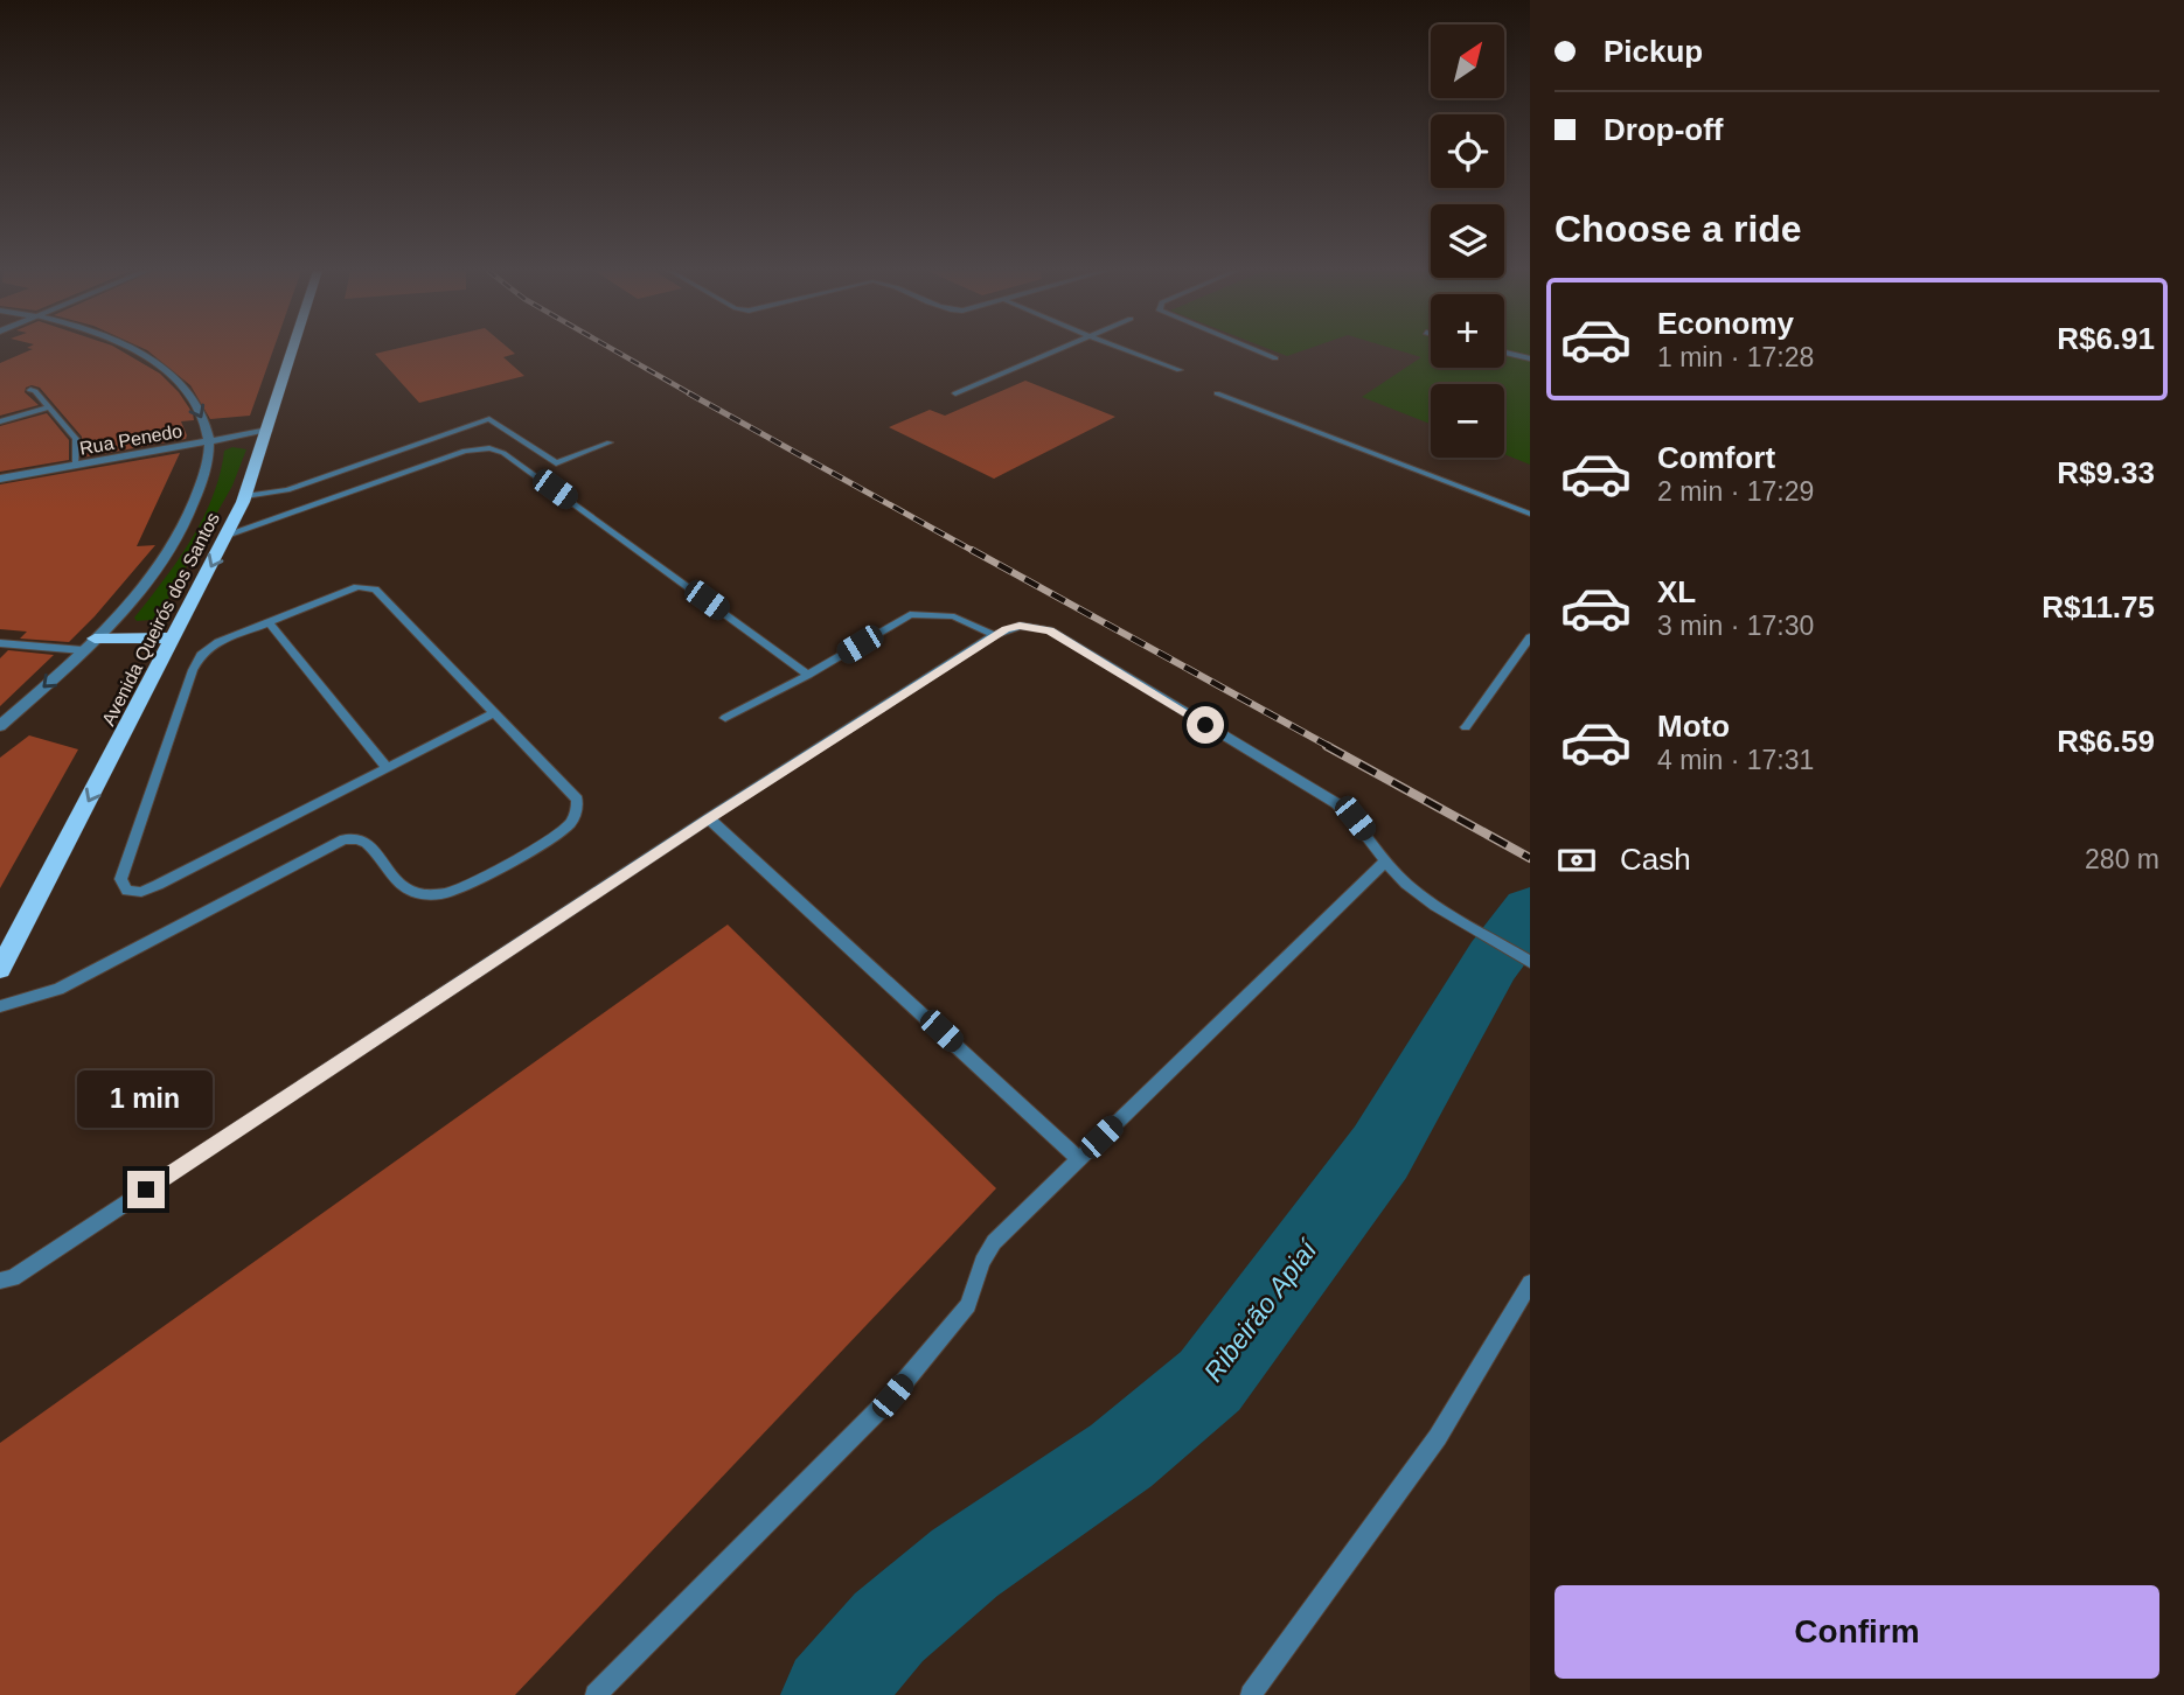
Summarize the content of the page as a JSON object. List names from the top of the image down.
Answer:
{
  "streets": {
    "main road": ["Avenida Queirós dos Santos"],
    "street": ["Rua Penedo"]
  },
  "crossings": [
    ["Rua Penedo", "Avenida Queirós dos Santos"]
  ],
  "one_way": ["Avenida Queirós dos Santos"],
  "water": ["Ribeirão Apiaí"],
  "north": "top right",
  "page": {
    "banner": ["Pickup", "Drop-off"],
    "map_buttons": ["+", "−"],
    "heading": "Choose a ride",
    "list": [
      {
        "name": "Economy",
        "note": "1 min · 17:28",
        "value": "R$6.91"
      },
      {
        "name": "Comfort",
        "note": "2 min · 17:29",
        "value": "R$9.33"
      },
      {
        "name": "XL",
        "note": "3 min · 17:30",
        "value": "R$11.75"
      },
      {
        "name": "Moto",
        "note": "4 min · 17:31",
        "value": "R$6.59"
      }
    ],
    "pay": ["Cash", "280 m"],
    "bubble": "1 min",
    "buttons": "Confirm"
  }
}
